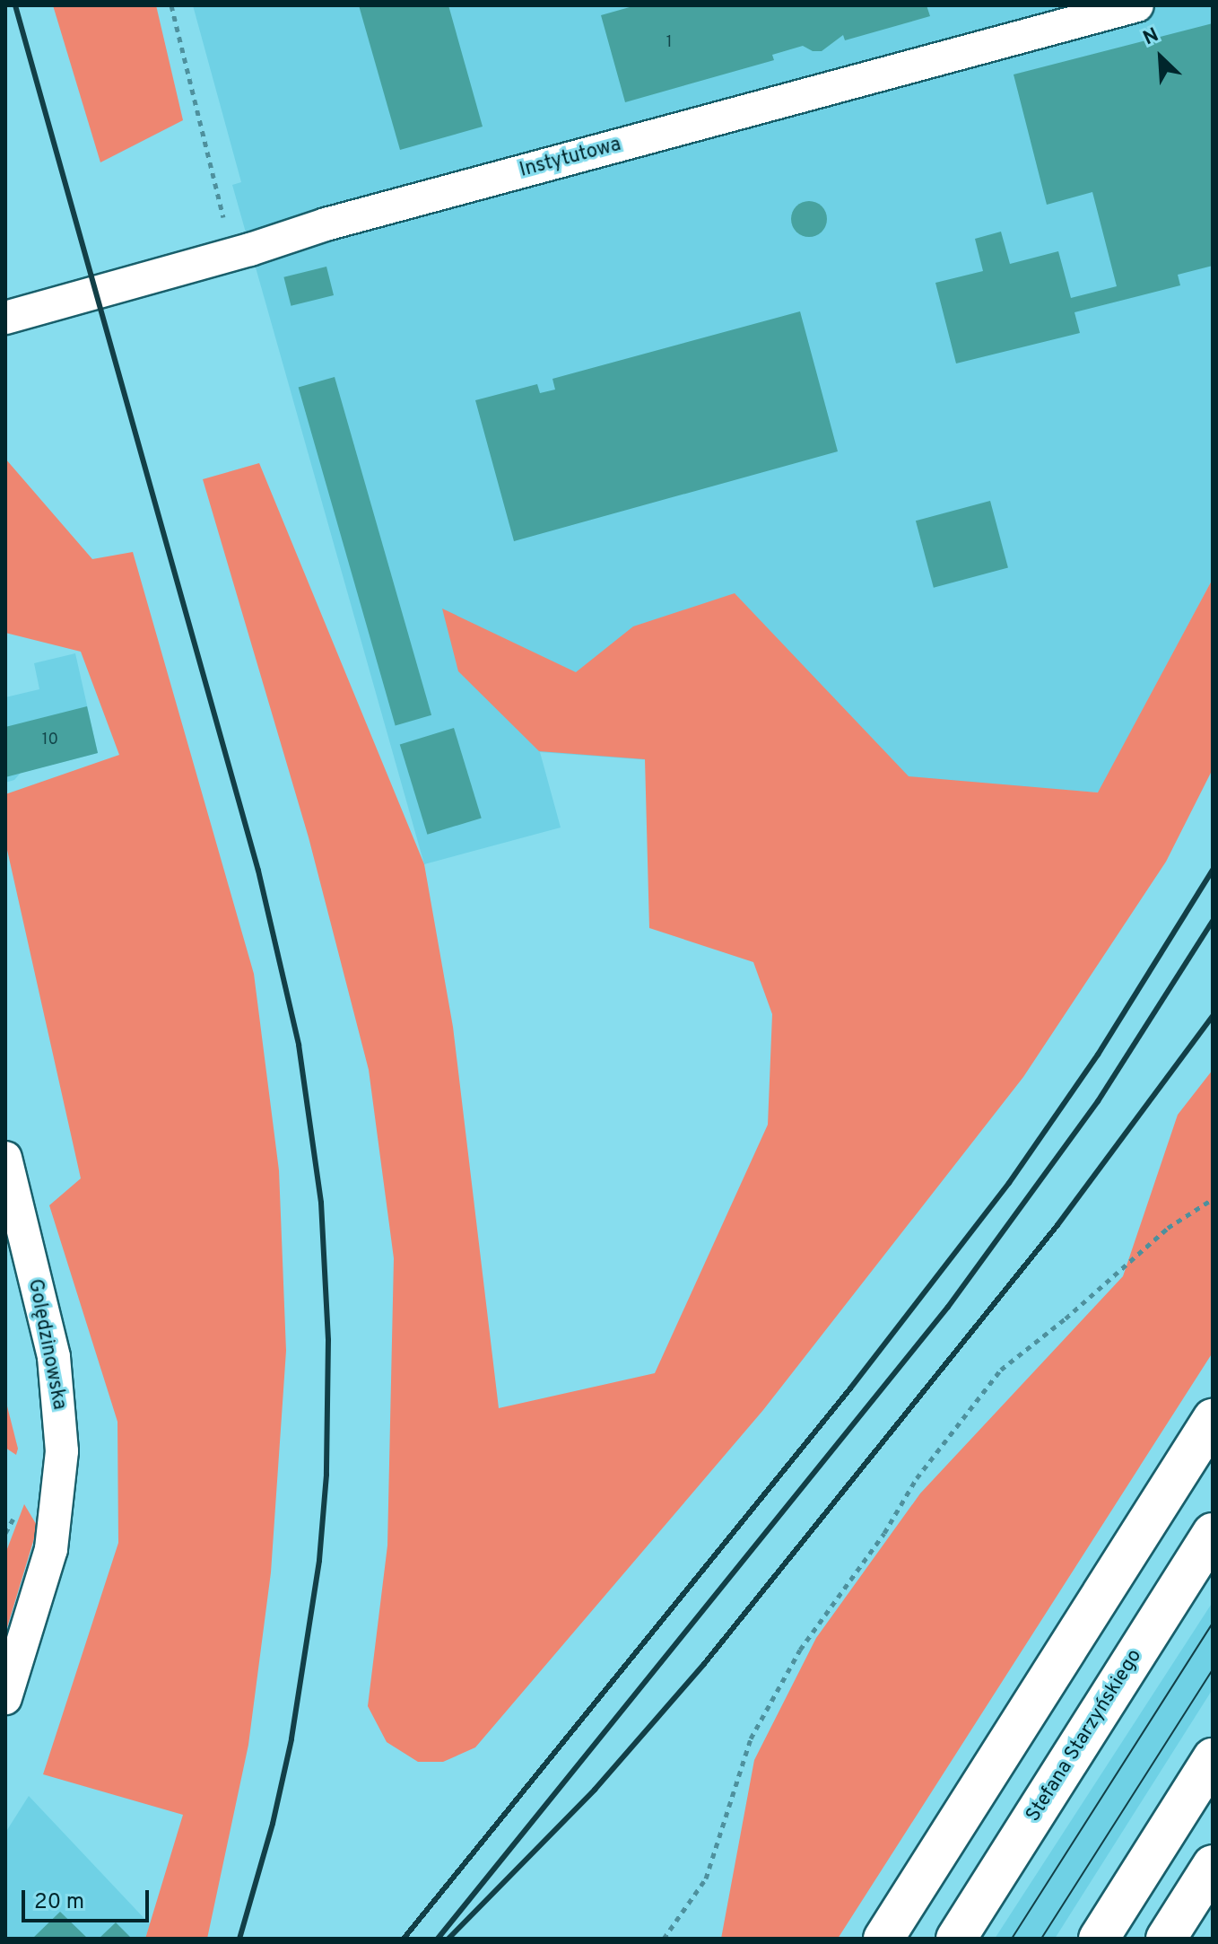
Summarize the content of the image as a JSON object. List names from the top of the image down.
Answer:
{
  "streets": {
    "main road": ["Stefana Starzyńskiego"],
    "street": ["Instytutowa", "Golędzinowska"]
  },
  "house_numbers": ["1", "10"],
  "scale_bar": "20 m",
  "north": "top left"
}
